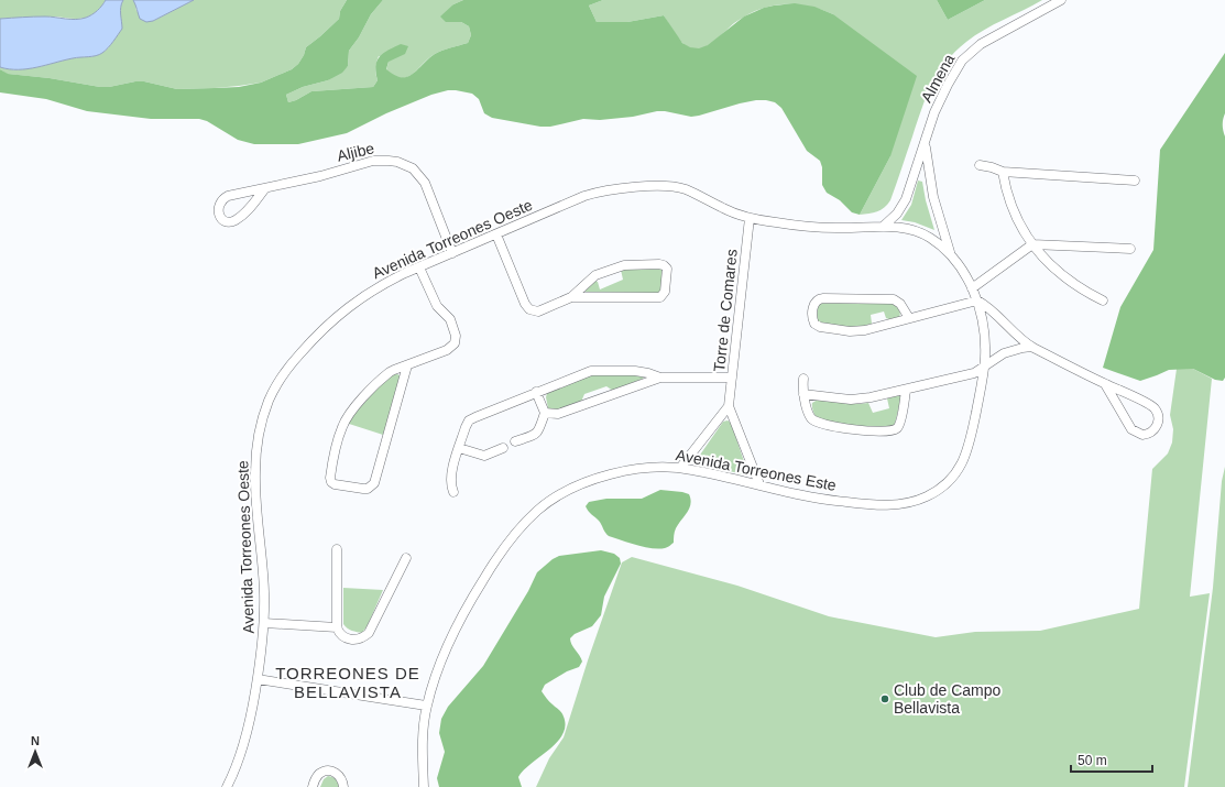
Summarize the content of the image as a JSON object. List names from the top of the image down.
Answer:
{
  "streets": {
    "street": [
      "Almena",
      "Aljibe",
      "Avenida Torreones Oeste",
      "Torre de Comares",
      "Avenida Torreones Este"
    ]
  },
  "crossings": [
    ["Almena", "Avenida Torreones Oeste"],
    ["Aljibe", "Avenida Torreones Oeste"],
    ["Avenida Torreones Oeste", "Torre de Comares"],
    ["Avenida Torreones Oeste", "Avenida Torreones Este"],
    ["Torre de Comares", "Avenida Torreones Este"]
  ],
  "districts": ["TORREONES DE BELLAVISTA"],
  "places": ["Club de Campo Bellavista"],
  "scale_bar": "50 m",
  "north": "top"
}
